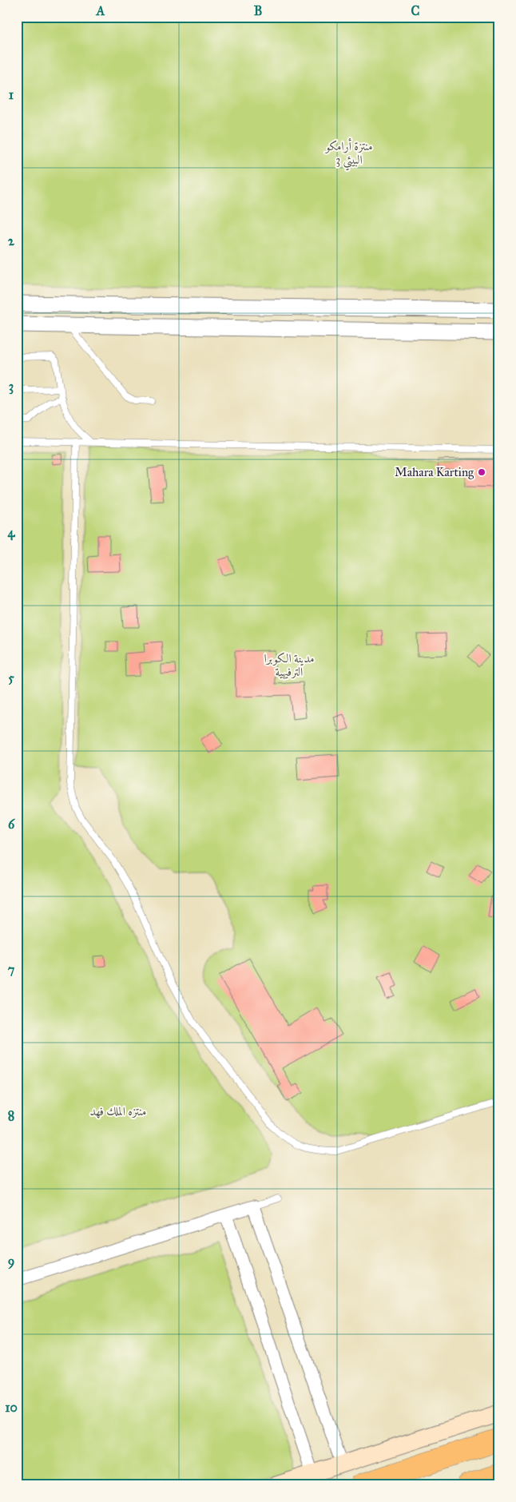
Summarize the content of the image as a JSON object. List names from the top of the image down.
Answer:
{
  "parks": ["منتزة أرامكو البيئي 3", "مدينة الكوبرا الترفيهية", "منتزه الملك فهد"],
  "places": ["Mahara Karting"],
  "grid": {
    "columns": ["A", "B", "C"],
    "rows": [
      "1",
      "2",
      "3",
      "4",
      "5",
      "6",
      "7",
      "8",
      "9",
      "10"
    ]
  }
}
